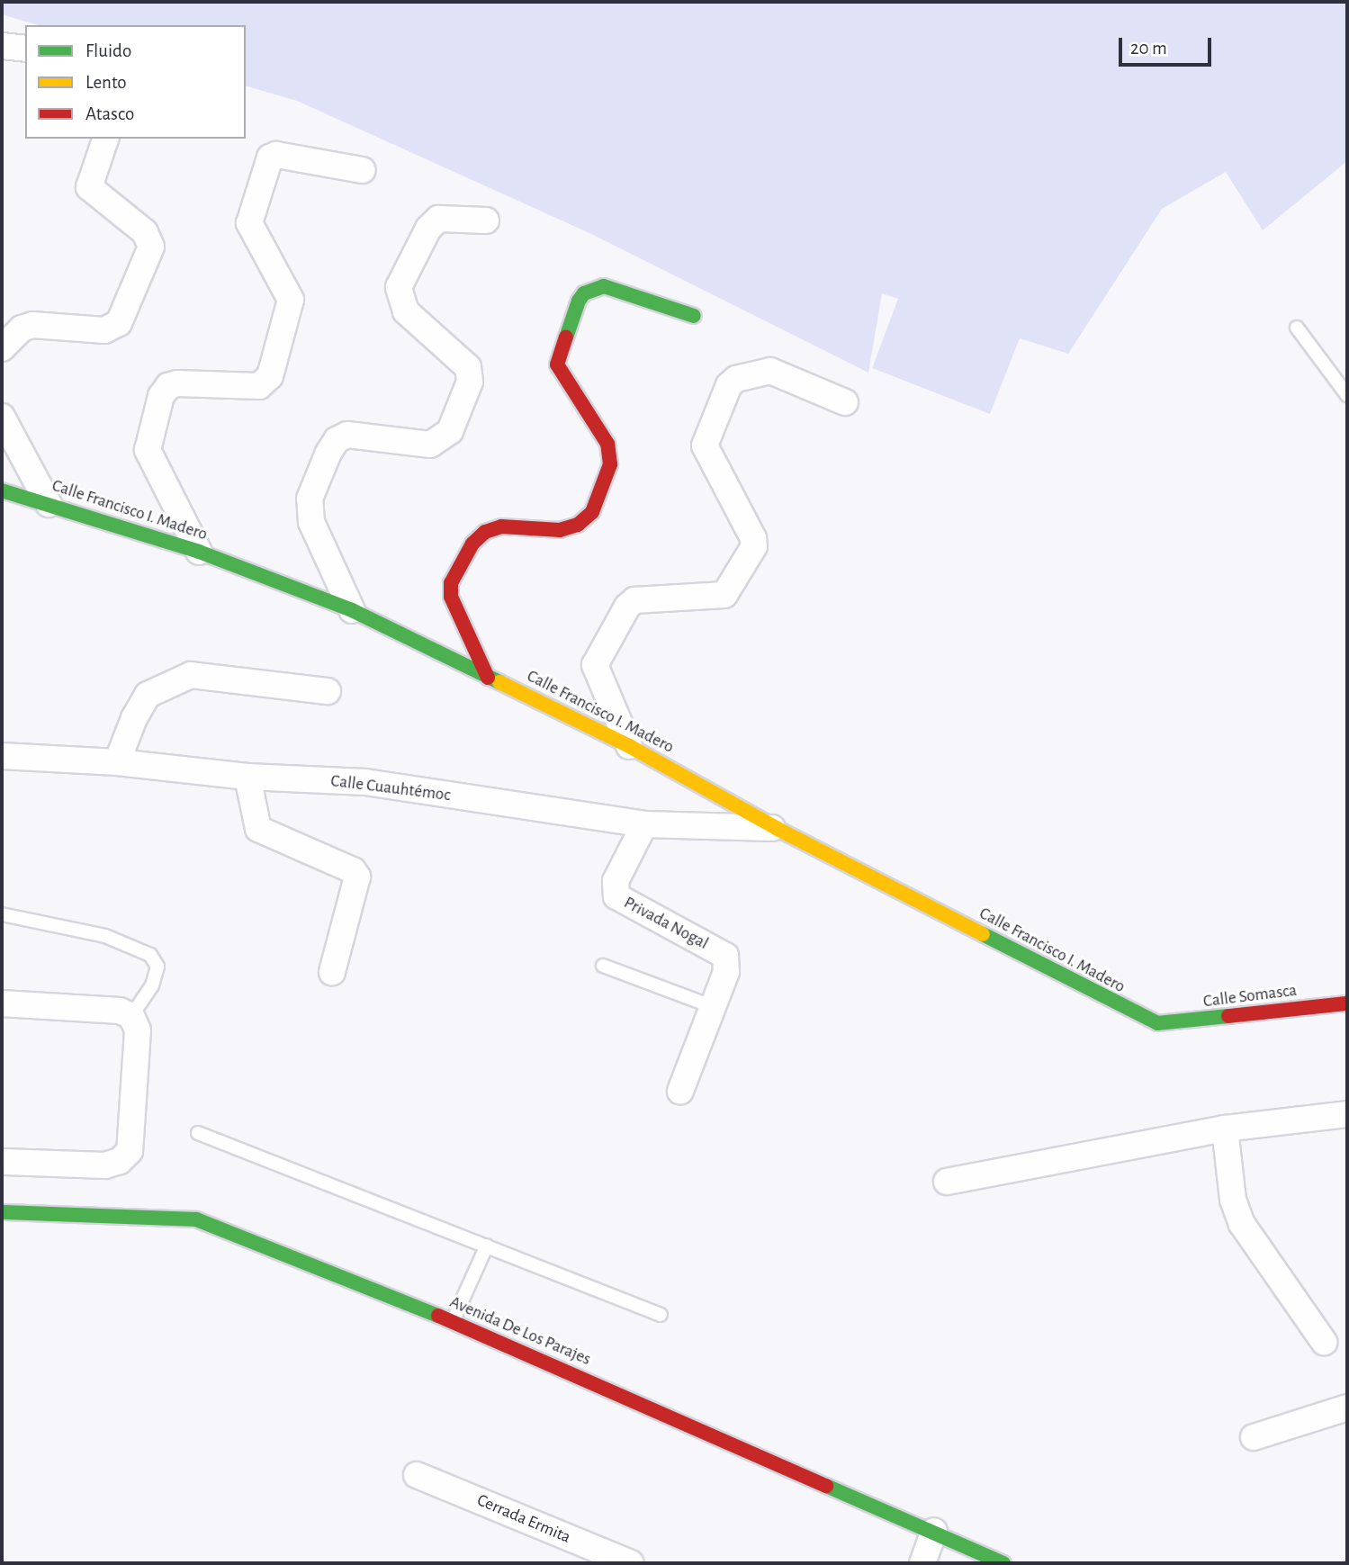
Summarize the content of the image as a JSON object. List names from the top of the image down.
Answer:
{
  "streets": {
    "street": [
      "Calle Francisco I. Madero",
      "Calle Cuauhtémoc",
      "Privada Nogal",
      "Calle Somasca",
      "Avenida De Los Parajes",
      "Cerrada Ermita"
    ]
  },
  "crossings": [
    ["Calle Francisco I. Madero", "Calle Cuauhtémoc"],
    ["Calle Francisco I. Madero", "Calle Somasca"],
    ["Calle Cuauhtémoc", "Privada Nogal"]
  ],
  "legend": ["Fluido", "Lento", "Atasco"],
  "scale_bar": "20 m"
}
